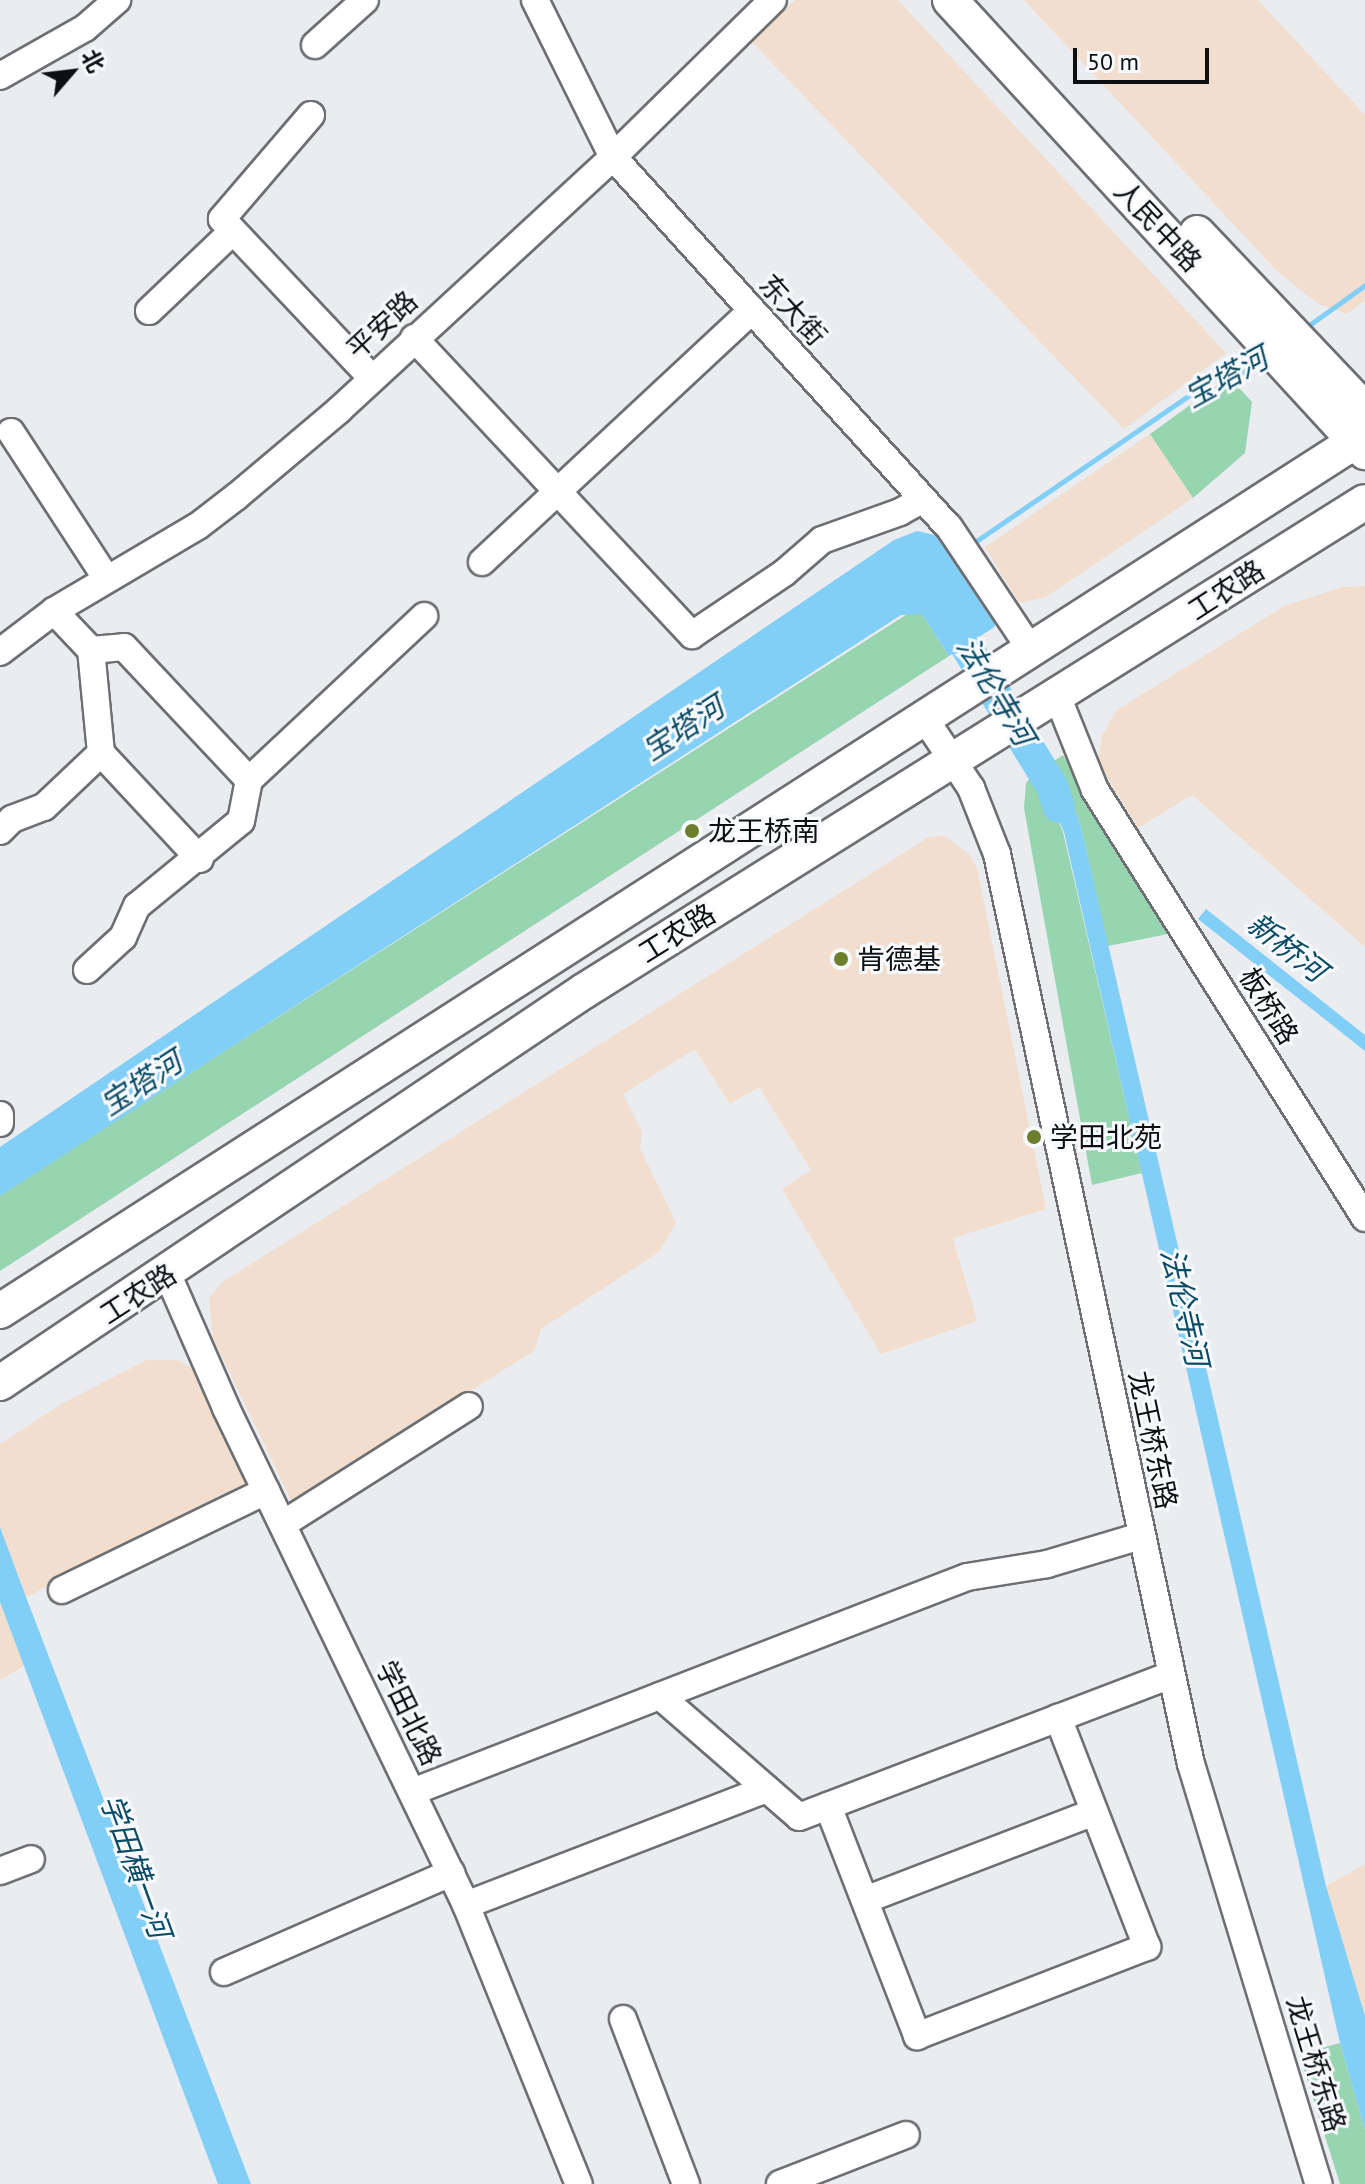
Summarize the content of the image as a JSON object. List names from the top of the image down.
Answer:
{
  "streets": {
    "main road": ["人民中路", "工农路"],
    "street": [
      "东大街",
      "平安路",
      "板桥路",
      "龙王桥东路",
      "学田北路"
    ]
  },
  "crossings": [
    ["人民中路", "工农路"],
    ["东大街", "平安路"],
    ["东大街", "工农路"],
    ["工农路", "板桥路"],
    ["工农路", "龙王桥东路"],
    ["工农路", "学田北路"]
  ],
  "water": [
    "宝塔河",
    "法伦寺河",
    "新桥河",
    "学田横一河"
  ],
  "places": ["龙王桥南", "肯德基", "学田北苑"],
  "scale_bar": "50 m",
  "north": "top right"
}
